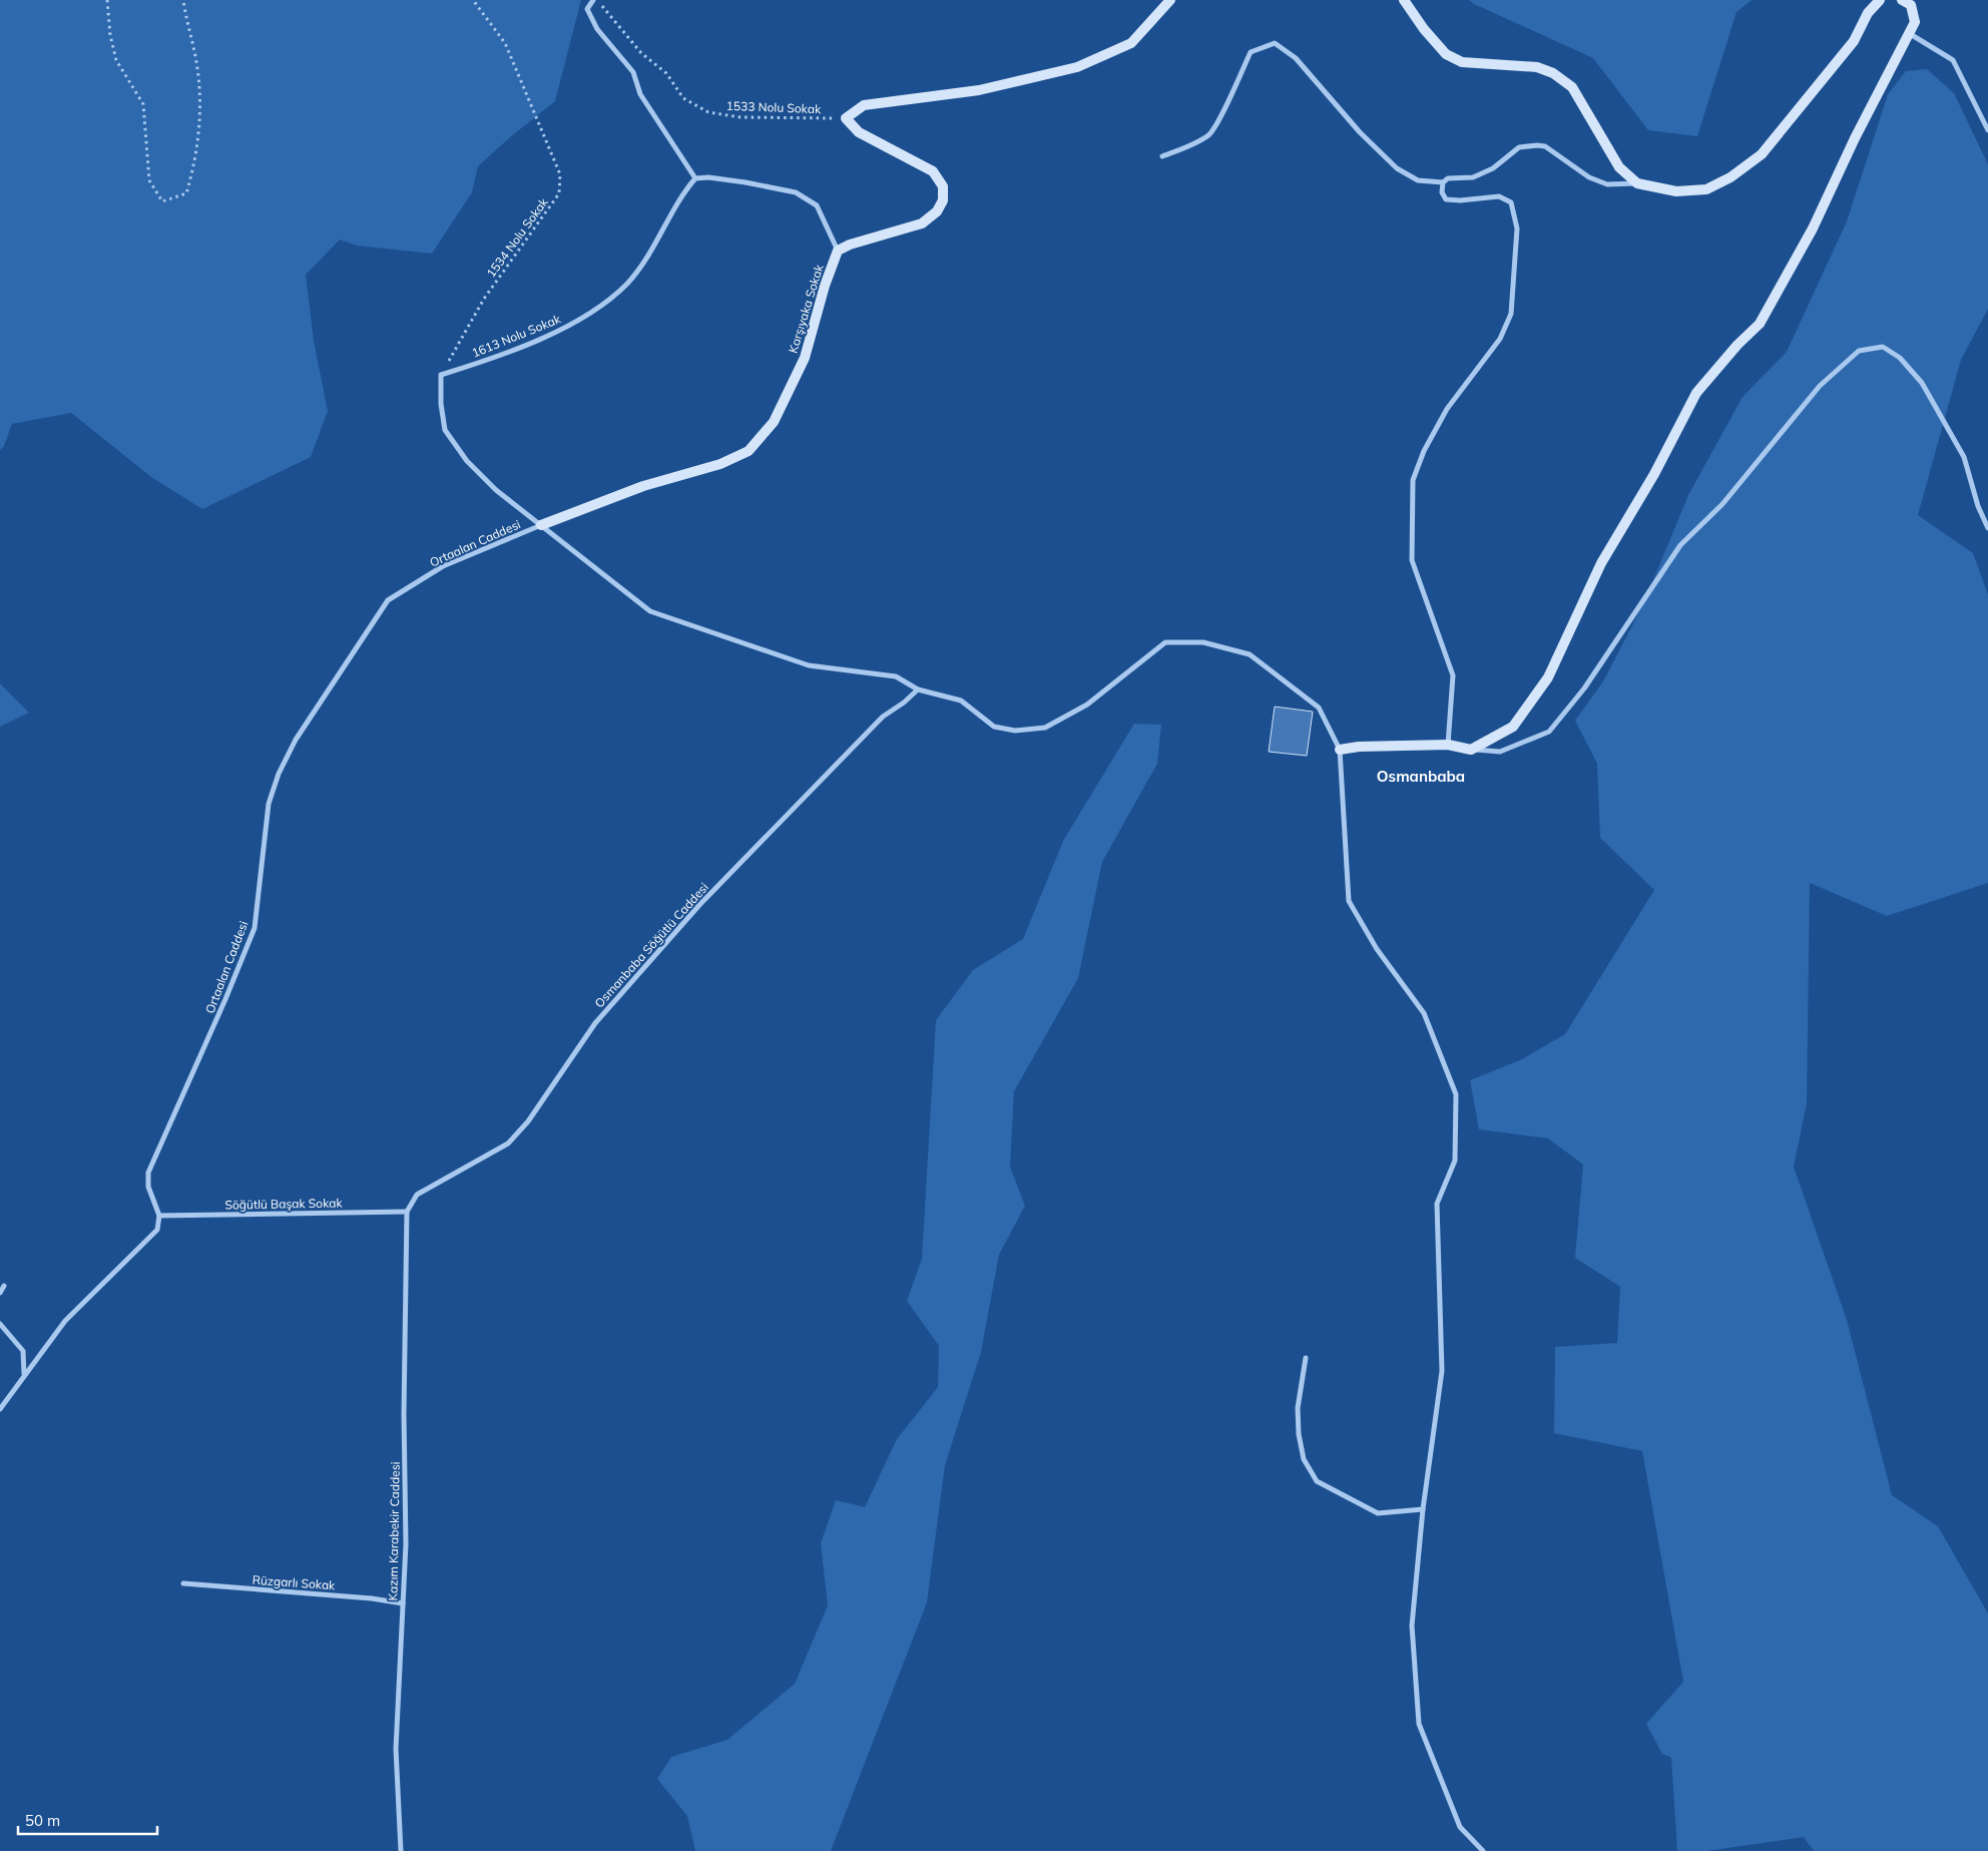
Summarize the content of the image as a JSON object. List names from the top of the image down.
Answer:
{
  "streets": {
    "street": [
      "Karşıyaka Sokak",
      "1613 Nolu Sokak",
      "Ortaalan Caddesi",
      "Osmanbaba Söğütlü Caddesi",
      "Söğütlü Başak Sokak",
      "Kazım Karabekir Caddesi",
      "Rüzgarlı Sokak"
    ],
    "path": ["1533 Nolu Sokak", "1534 Nolu Sokak"]
  },
  "crossings": [
    ["1534 Nolu Sokak", "1613 Nolu Sokak"],
    ["Karşıyaka Sokak", "Ortaalan Caddesi"],
    ["Ortaalan Caddesi", "Söğütlü Başak Sokak"],
    ["Osmanbaba Söğütlü Caddesi", "Söğütlü Başak Sokak"],
    ["Osmanbaba Söğütlü Caddesi", "Kazım Karabekir Caddesi"],
    ["Söğütlü Başak Sokak", "Kazım Karabekir Caddesi"],
    ["Kazım Karabekir Caddesi", "Rüzgarlı Sokak"]
  ],
  "districts": ["Osmanbaba"],
  "scale_bar": "50 m"
}
